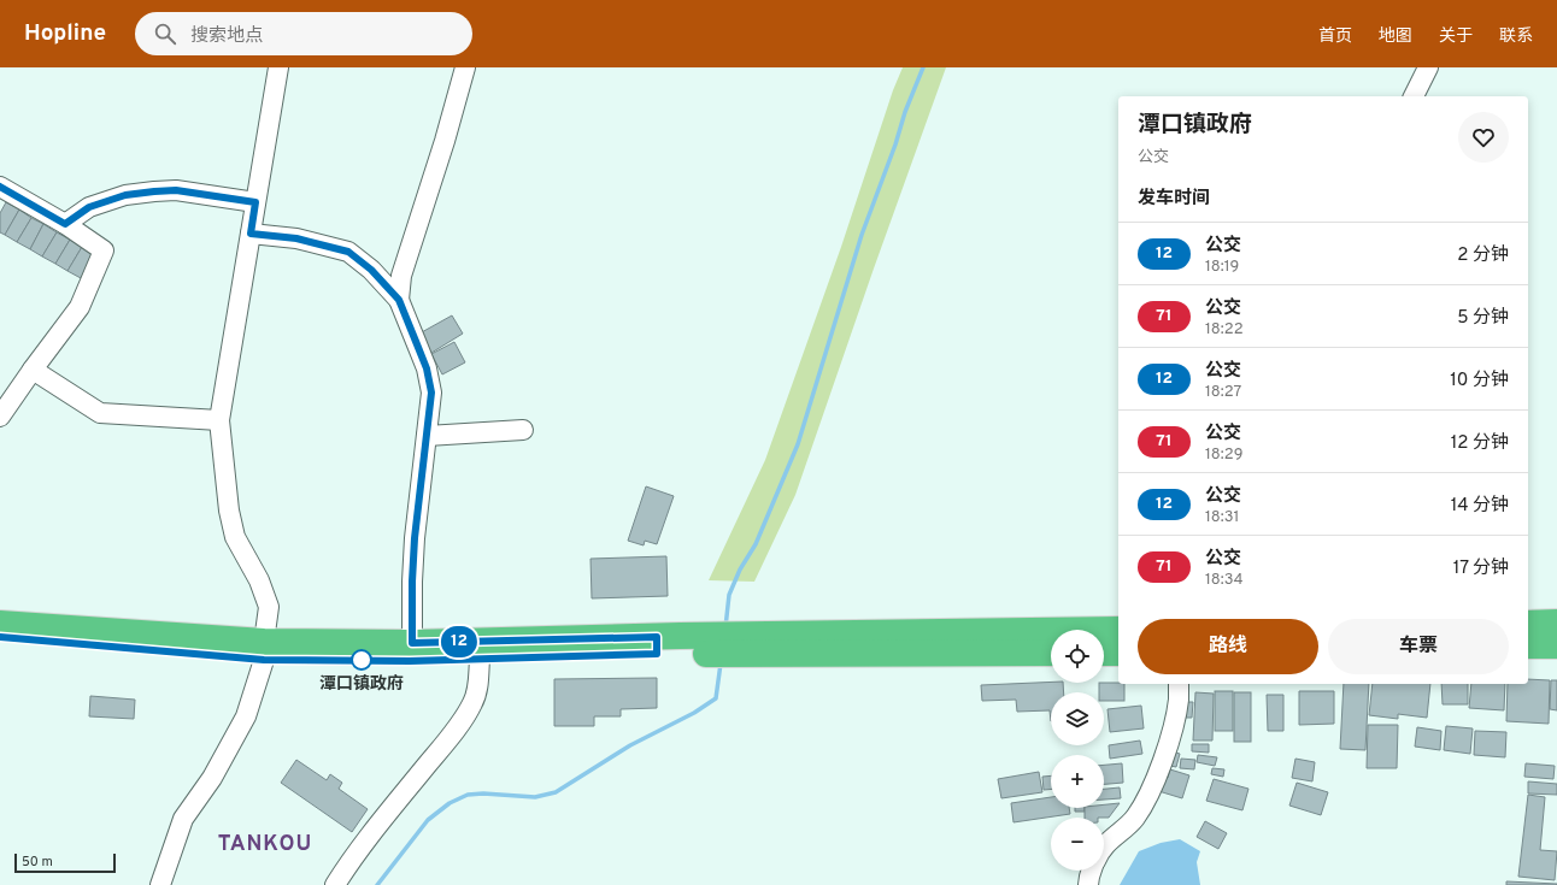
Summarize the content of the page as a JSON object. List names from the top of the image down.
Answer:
{
  "districts": ["TANKOU"],
  "places": ["潭口镇政府"],
  "lines": ["bus line 12"],
  "scale_bar": "50 m",
  "page": {
    "header": "Hopline",
    "search": "搜索地点",
    "nav": [
      "首页",
      "地图",
      "关于",
      "联系"
    ],
    "on_map": "12",
    "heading": [
      ["潭口镇政府", "公交"],
      "发车时间"
    ],
    "list": [
      {
        "mark": "12",
        "name": "公交",
        "note": "18:19",
        "value": "2 分钟"
      },
      {
        "mark": "71",
        "name": "公交",
        "note": "18:22",
        "value": "5 分钟"
      },
      {
        "mark": "12",
        "name": "公交",
        "note": "18:27",
        "value": "10 分钟"
      },
      {
        "mark": "71",
        "name": "公交",
        "note": "18:29",
        "value": "12 分钟"
      },
      {
        "mark": "12",
        "name": "公交",
        "note": "18:31",
        "value": "14 分钟"
      },
      {
        "mark": "71",
        "name": "公交",
        "note": "18:34",
        "value": "17 分钟"
      }
    ],
    "buttons": ["路线", "车票"],
    "map_buttons": ["+", "−"],
    "scale": "50 m"
  }
}
